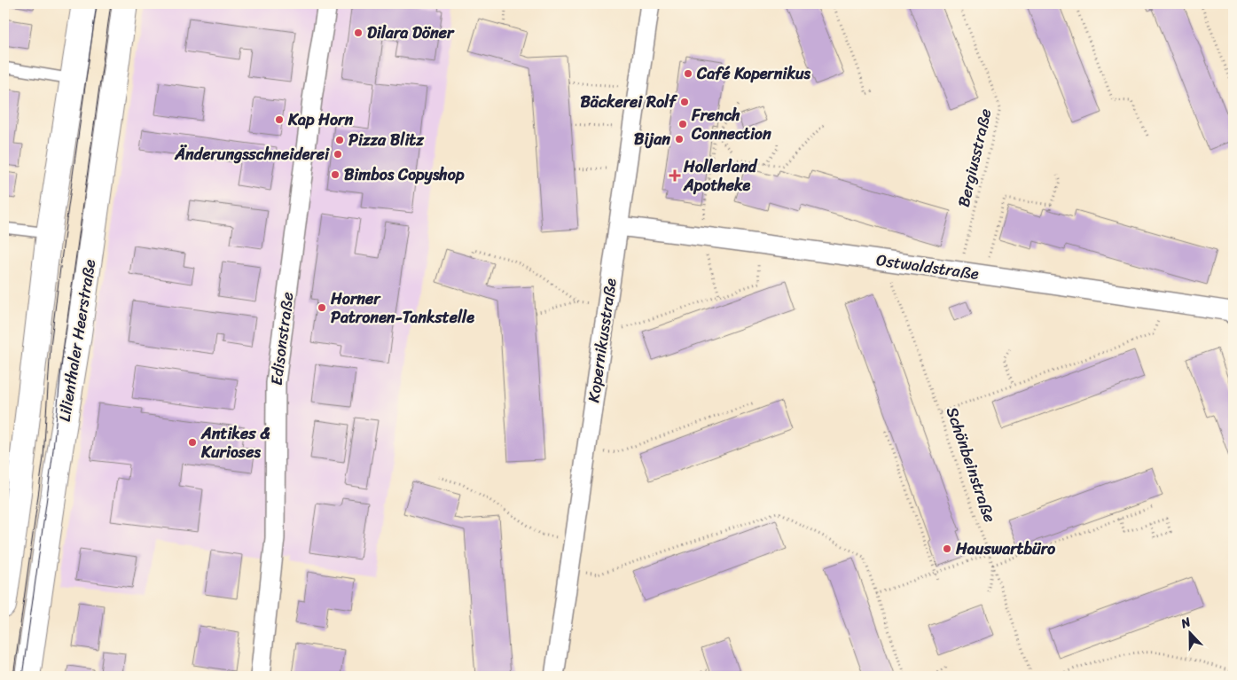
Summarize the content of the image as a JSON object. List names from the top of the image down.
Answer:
{
  "streets": {
    "main road": ["Lilienthaler Heerstraße"],
    "street": ["Ostwaldstraße", "Edisonstraße", "Kopernikusstraße"],
    "path": ["Bergiusstraße", "Schönbeinstraße"]
  },
  "crossings": [
    ["Bergiusstraße", "Ostwaldstraße"],
    ["Ostwaldstraße", "Kopernikusstraße"],
    ["Ostwaldstraße", "Schönbeinstraße"]
  ],
  "places": {
    "other": [
      "Dilara Döner",
      "Café Kopernikus",
      "Bäckerei Rolf",
      "Kap Horn",
      "French Connection",
      "Bijan",
      "Pizza Blitz",
      "Änderungsschneiderei",
      "Bimbos Copyshop",
      "Horner Patronen-Tankstelle",
      "Antikes & Kurioses",
      "Hauswartbüro"
    ],
    "health": ["Hollerland Apotheke"]
  },
  "north": "top"
}
